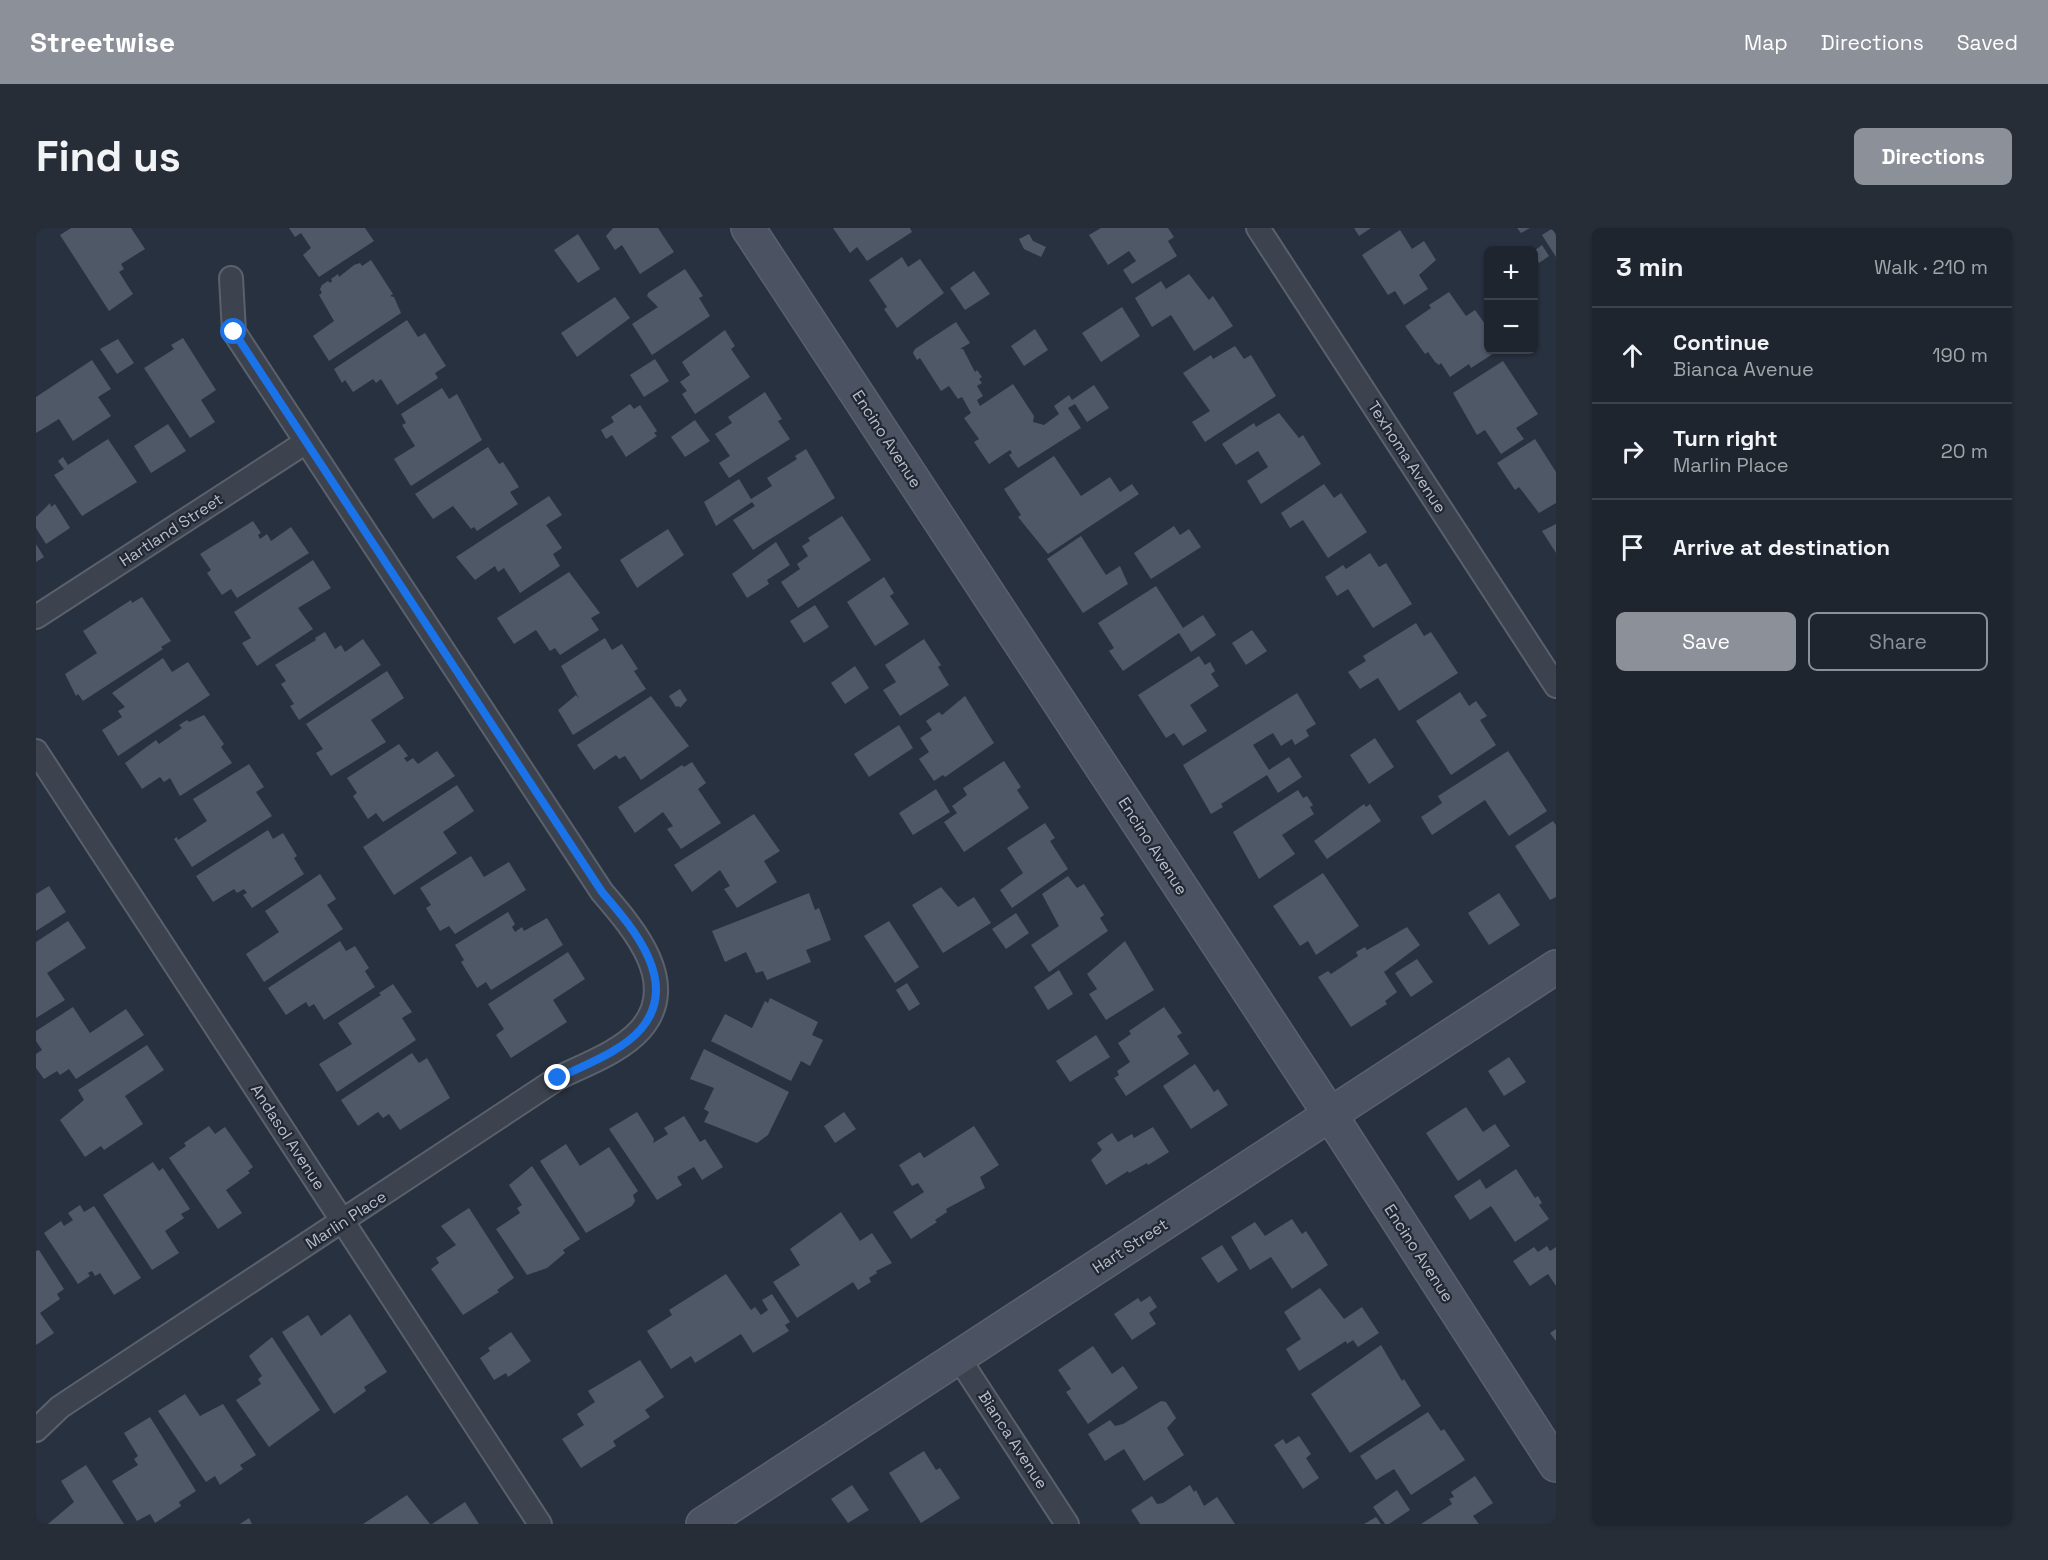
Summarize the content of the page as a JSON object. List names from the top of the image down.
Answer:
{
  "streets": {
    "street": [
      "Encino Avenue",
      "Texhoma Avenue",
      "Hartland Street",
      "Andasol Avenue",
      "Marlin Place",
      "Hart Street",
      "Bianca Avenue"
    ]
  },
  "crossings": [
    ["Encino Avenue", "Hart Street"],
    ["Hartland Street", "Marlin Place"],
    ["Andasol Avenue", "Marlin Place"],
    ["Hart Street", "Bianca Avenue"]
  ],
  "page": {
    "header": "Streetwise",
    "nav": ["Map", "Directions", "Saved"],
    "buttons": [
      "Directions",
      ["Save", "Share"]
    ],
    "title": "Find us",
    "heading": ["3 min", "Walk · 210 m"],
    "map_buttons": ["+", "−"],
    "list": [
      ["Continue", "Bianca Avenue", "190 m"],
      ["Turn right", "Marlin Place", "20 m"],
      "Arrive at destination"
    ]
  }
}
